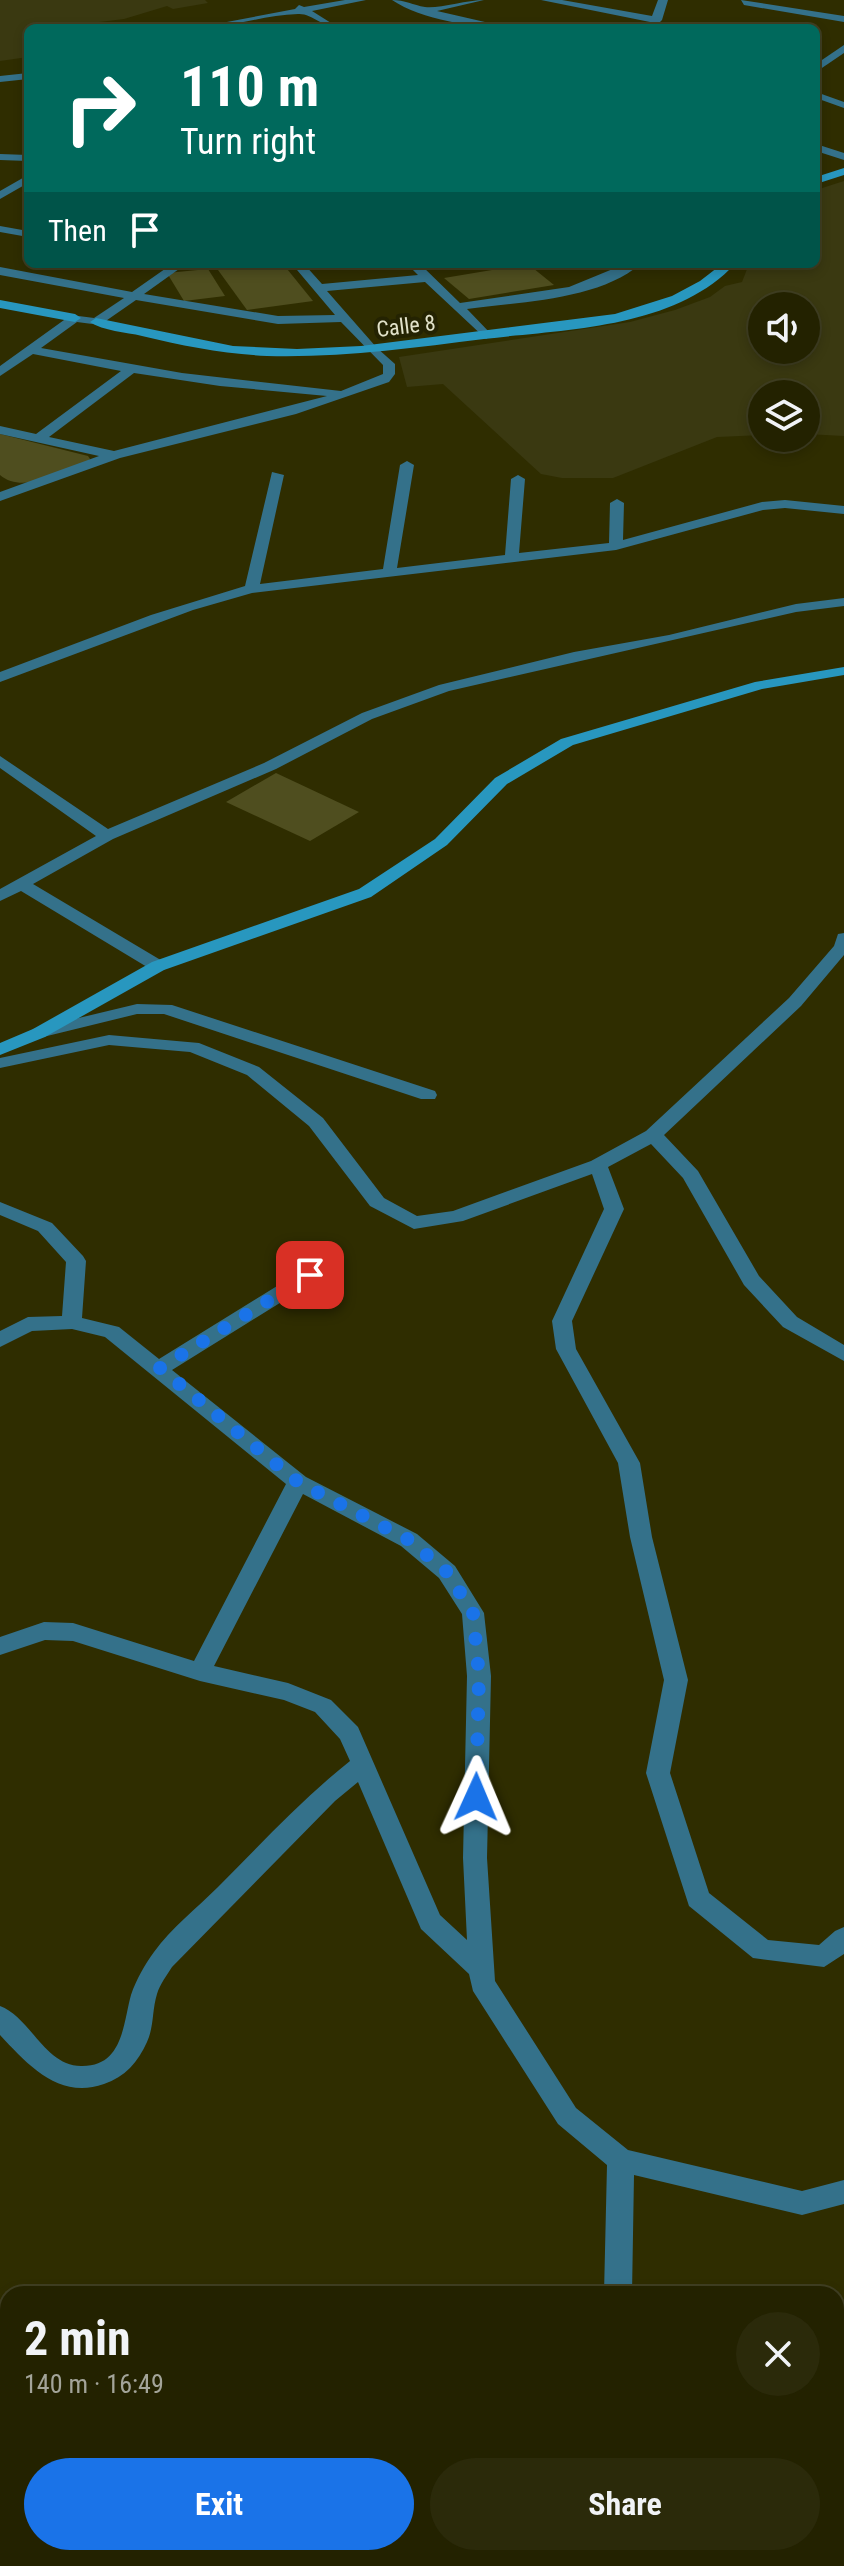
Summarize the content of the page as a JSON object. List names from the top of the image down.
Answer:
{
  "streets": {
    "street": ["Calle 8"]
  },
  "page": {
    "turn": ["110 m", "Turn right"],
    "then": "Then",
    "heading": ["2 min", "140 m · 16:49"],
    "buttons": ["Exit", "Share"]
  }
}
